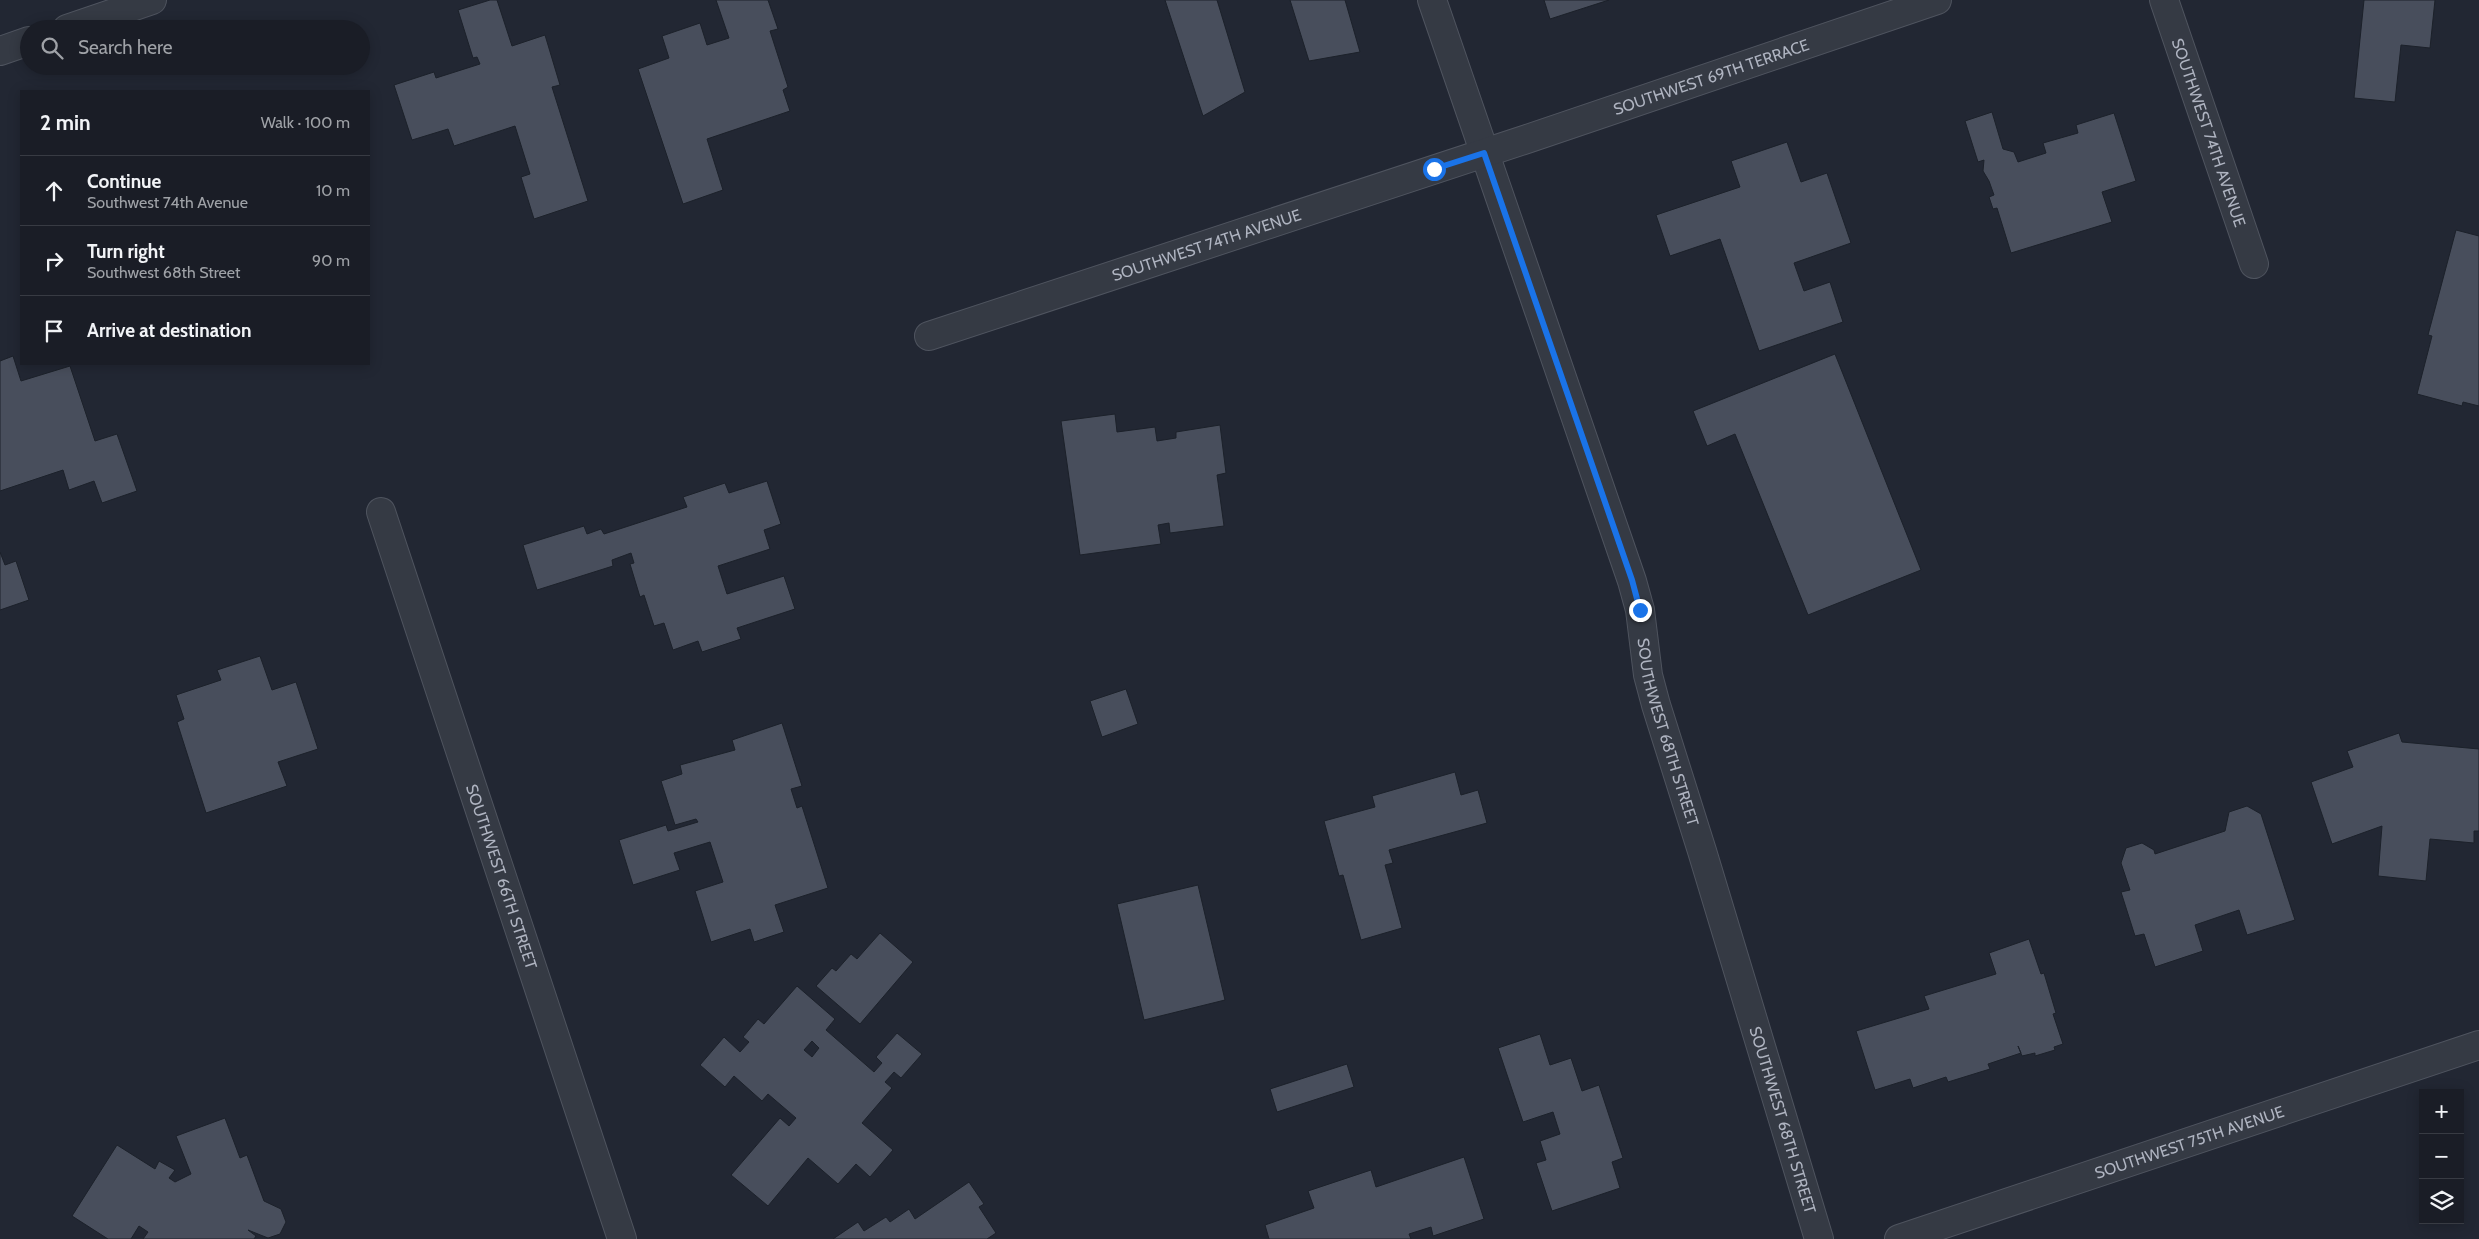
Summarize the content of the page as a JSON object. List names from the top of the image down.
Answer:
{
  "streets": {
    "street": [
      "SOUTHWEST 69TH TERRACE",
      "SOUTHWEST 74TH AVENUE",
      "SOUTHWEST 68TH STREET",
      "SOUTHWEST 66TH STREET",
      "SOUTHWEST 75TH AVENUE"
    ]
  },
  "crossings": [
    ["SOUTHWEST 69TH TERRACE", "SOUTHWEST 74TH AVENUE"],
    ["SOUTHWEST 69TH TERRACE", "SOUTHWEST 68TH STREET"],
    ["SOUTHWEST 74TH AVENUE", "SOUTHWEST 68TH STREET"]
  ],
  "page": {
    "search": "Search here",
    "heading": ["2 min", "Walk · 100 m"],
    "list": [
      ["Continue", "Southwest 74th Avenue", "10 m"],
      ["Turn right", "Southwest 68th Street", "90 m"],
      "Arrive at destination"
    ],
    "map_buttons": ["+", "−"]
  }
}
